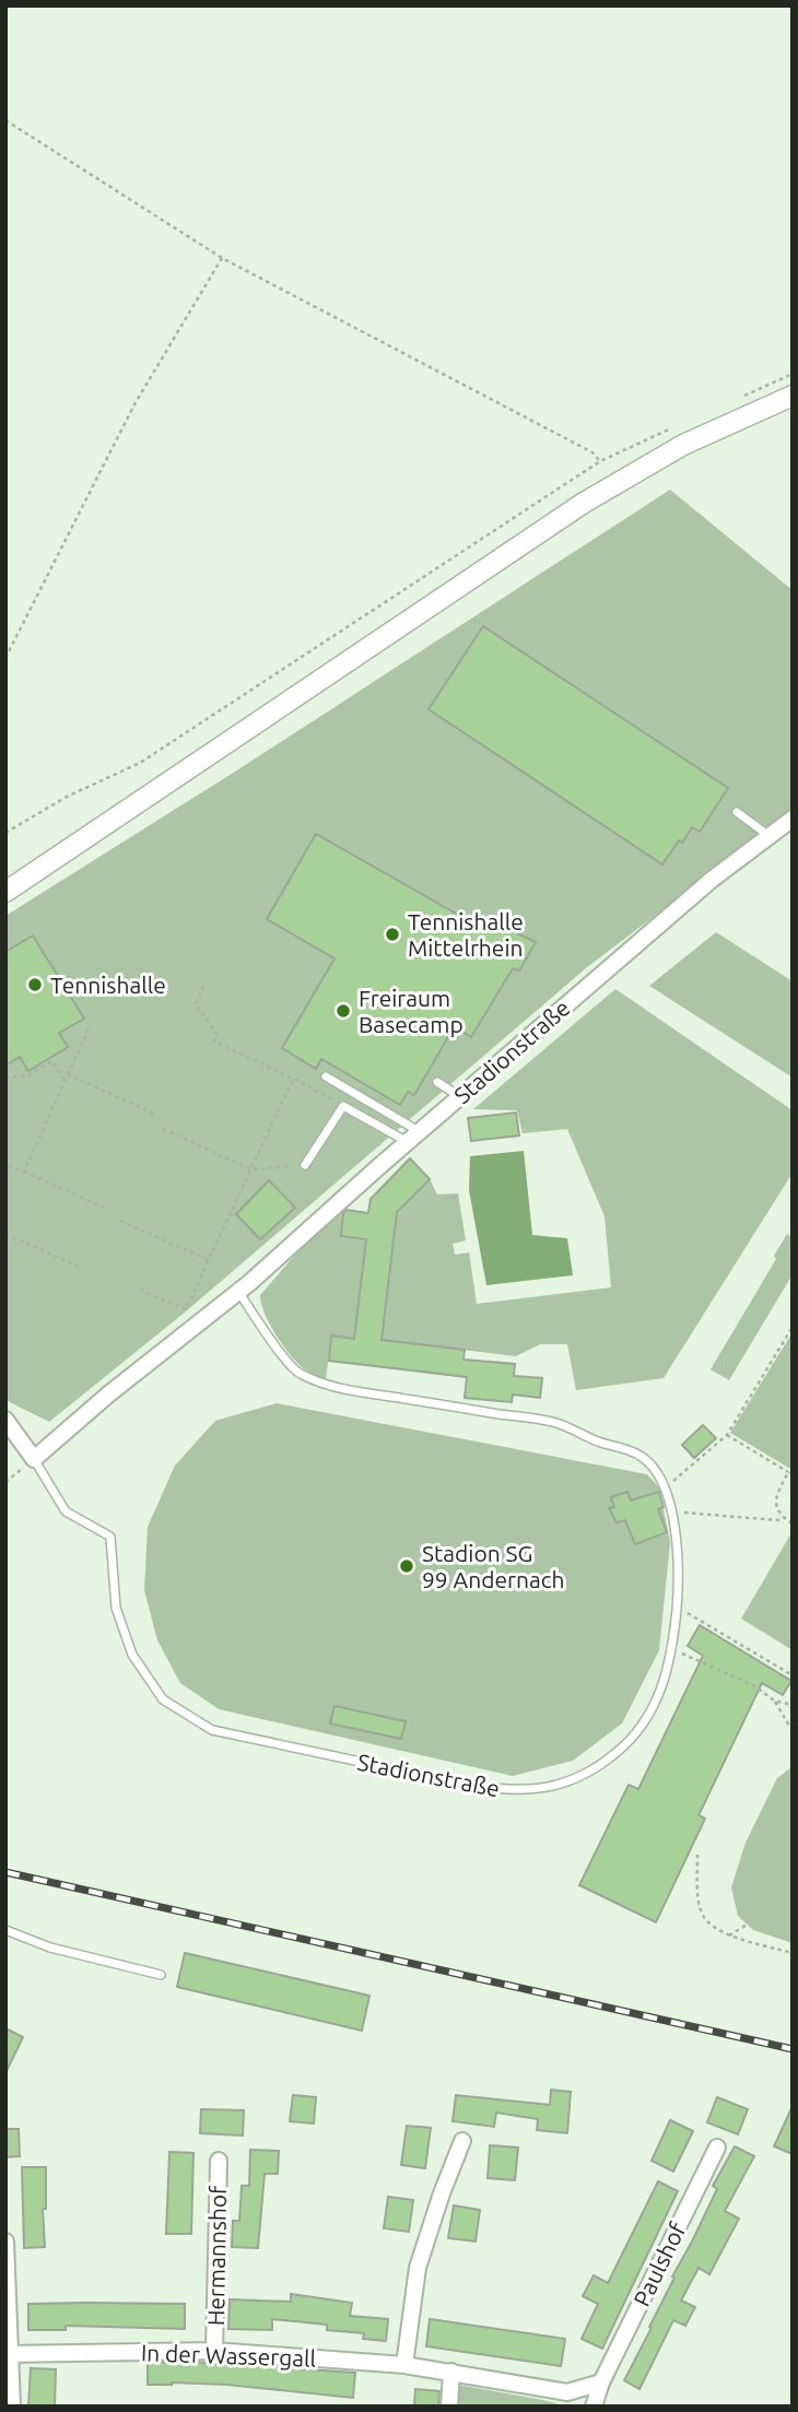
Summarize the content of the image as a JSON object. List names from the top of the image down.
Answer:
{
  "streets": {
    "street": [
      "Stadionstraße",
      "Hermannshof",
      "Paulshof",
      "In der Wassergall"
    ]
  },
  "crossings": [
    ["Hermannshof", "In der Wassergall"],
    ["Paulshof", "In der Wassergall"]
  ],
  "places": [
    "Tennishalle Mittelrhein",
    "Tennishalle",
    "Freiraum Basecamp",
    "Stadion SG 99 Andernach"
  ]
}
